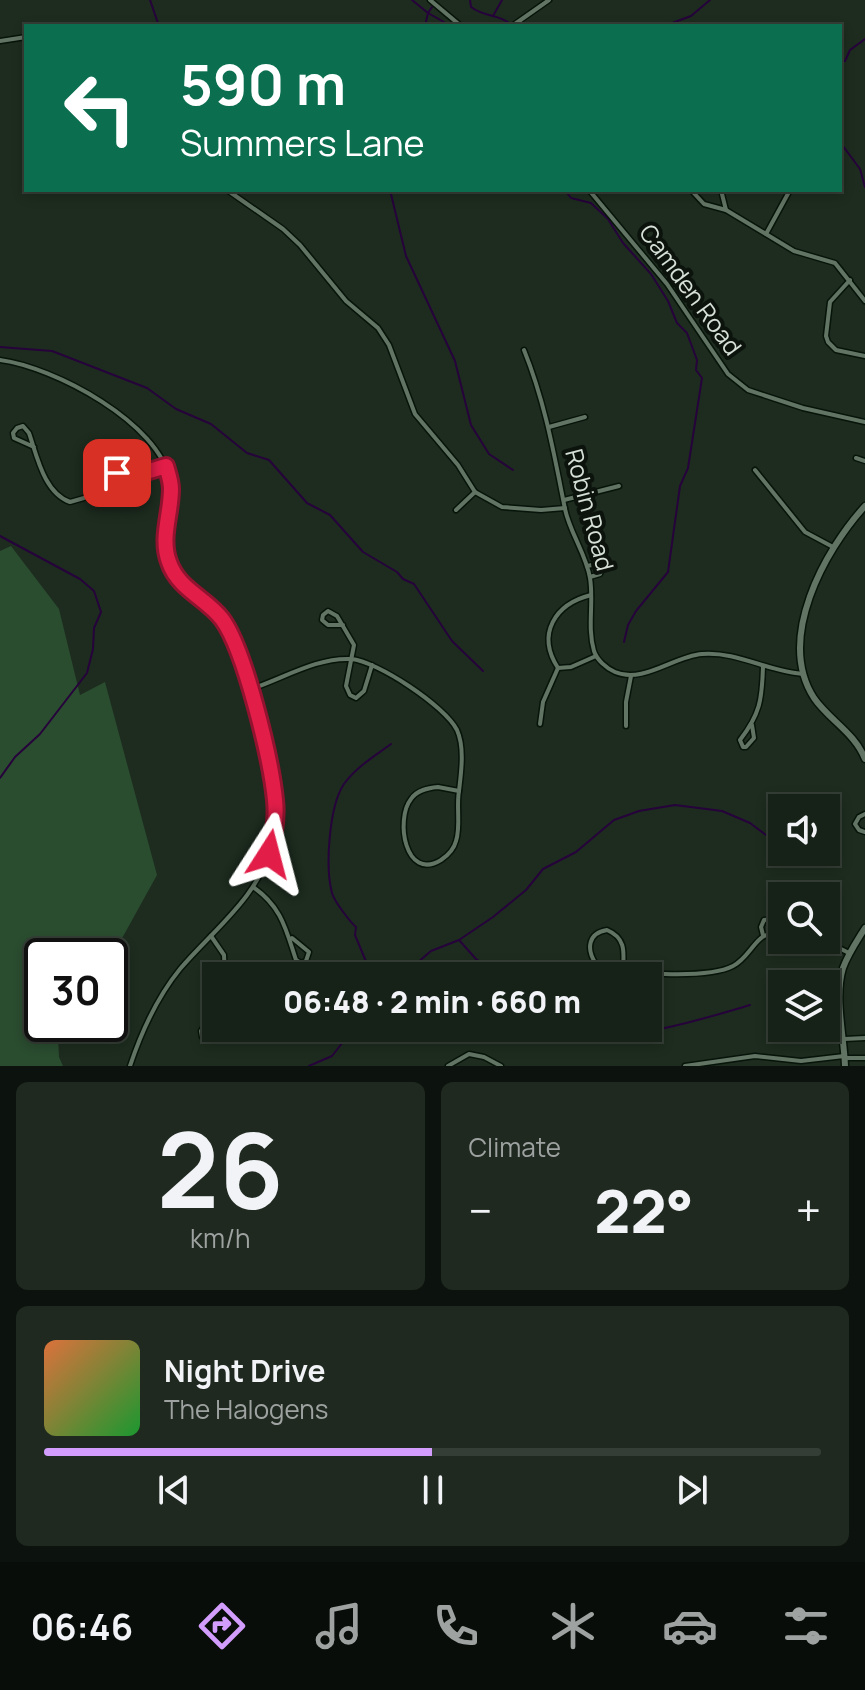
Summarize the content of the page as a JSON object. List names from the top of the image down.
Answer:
{
  "streets": {
    "street": ["Camden Road", "Robin Road"]
  },
  "page": {
    "turn": ["590 m", "Summers Lane"],
    "limit": "30",
    "trip": "06:48 · 2 min · 660 m",
    "tile": [
      ["26", "km/h"],
      "Climate"
    ],
    "heat": ["−", "22°", "+"],
    "song": ["Night Drive", "The Halogens"],
    "tabs": "06:46"
  }
}
